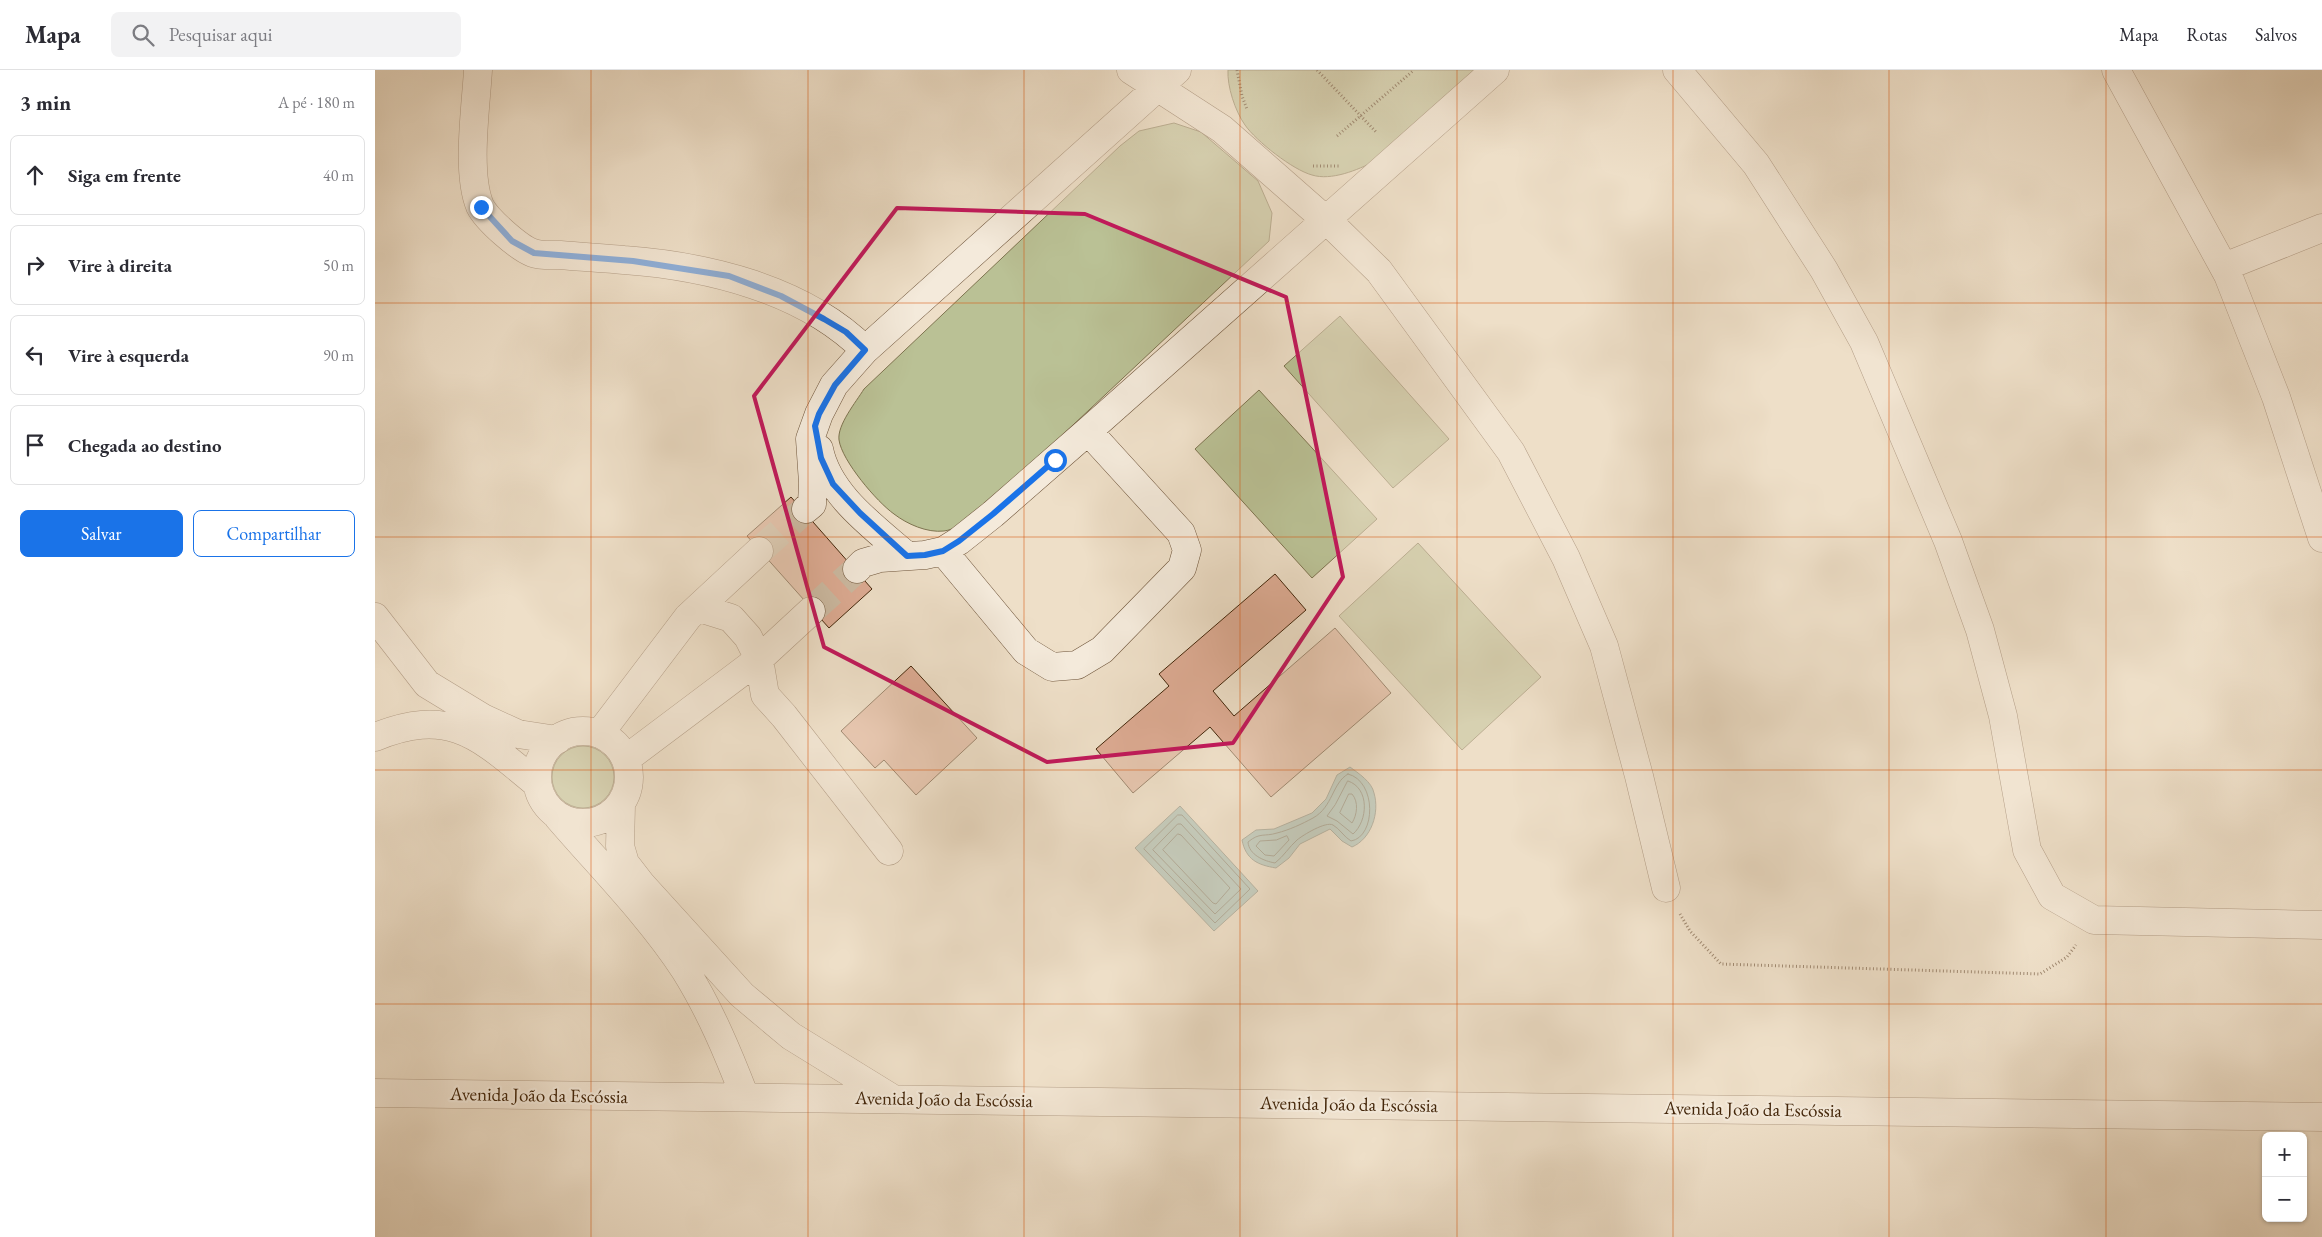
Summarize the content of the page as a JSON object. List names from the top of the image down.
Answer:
{
  "streets": {
    "street": ["Avenida João da Escóssia"]
  },
  "page": {
    "header": "Mapa",
    "search": "Pesquisar aqui",
    "nav": ["Mapa", "Rotas", "Salvos"],
    "heading": ["3 min", "A pé · 180 m"],
    "list": [
      ["Siga em frente", "40 m"],
      ["Vire à direita", "50 m"],
      ["Vire à esquerda", "90 m"],
      "Chegada ao destino"
    ],
    "buttons": ["Salvar", "Compartilhar"],
    "map_buttons": ["+", "−"]
  }
}
